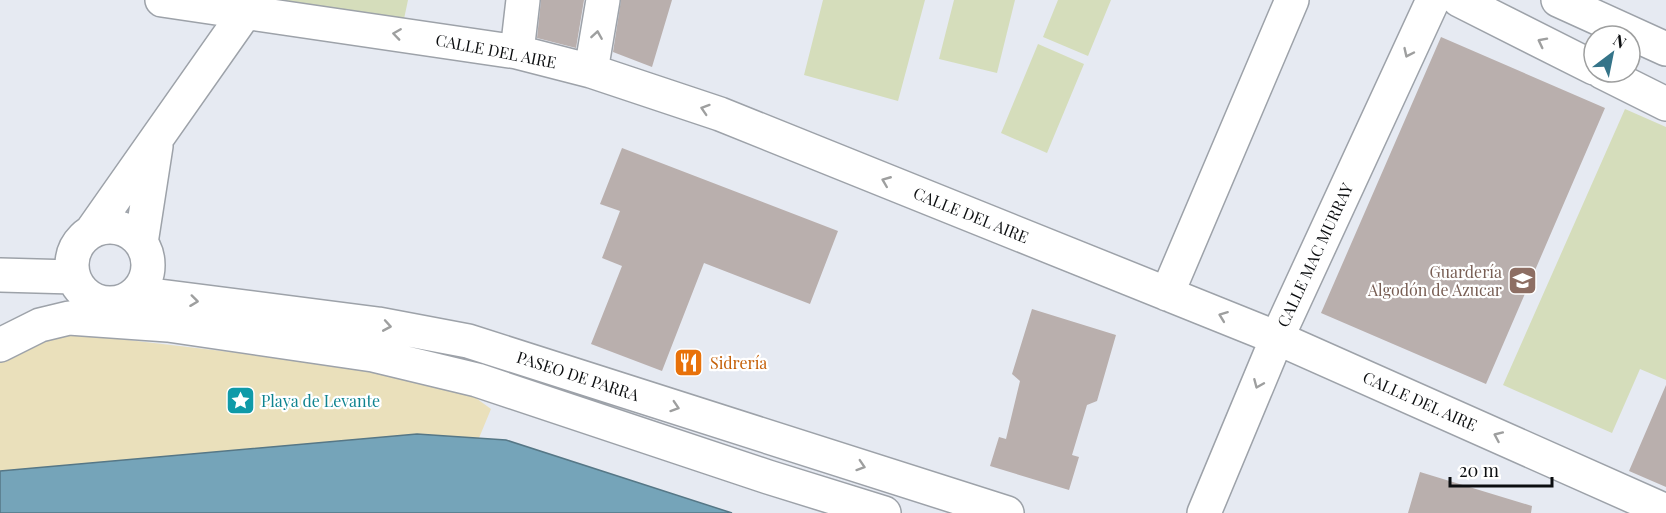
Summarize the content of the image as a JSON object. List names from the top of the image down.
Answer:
{
  "streets": {
    "street": ["CALLE DEL AIRE", "CALLE MAC MURRAY", "PASEO DE PARRA"]
  },
  "crossings": [
    ["CALLE DEL AIRE", "CALLE MAC MURRAY"]
  ],
  "one_way": ["CALLE DEL AIRE"],
  "places": {
    "school or university": ["Guardería Algodón de Azucar"],
    "restaurant": ["Sidrería"],
    "place": ["Playa de Levante"]
  },
  "scale_bar": "20 m",
  "north": "top right"
}
